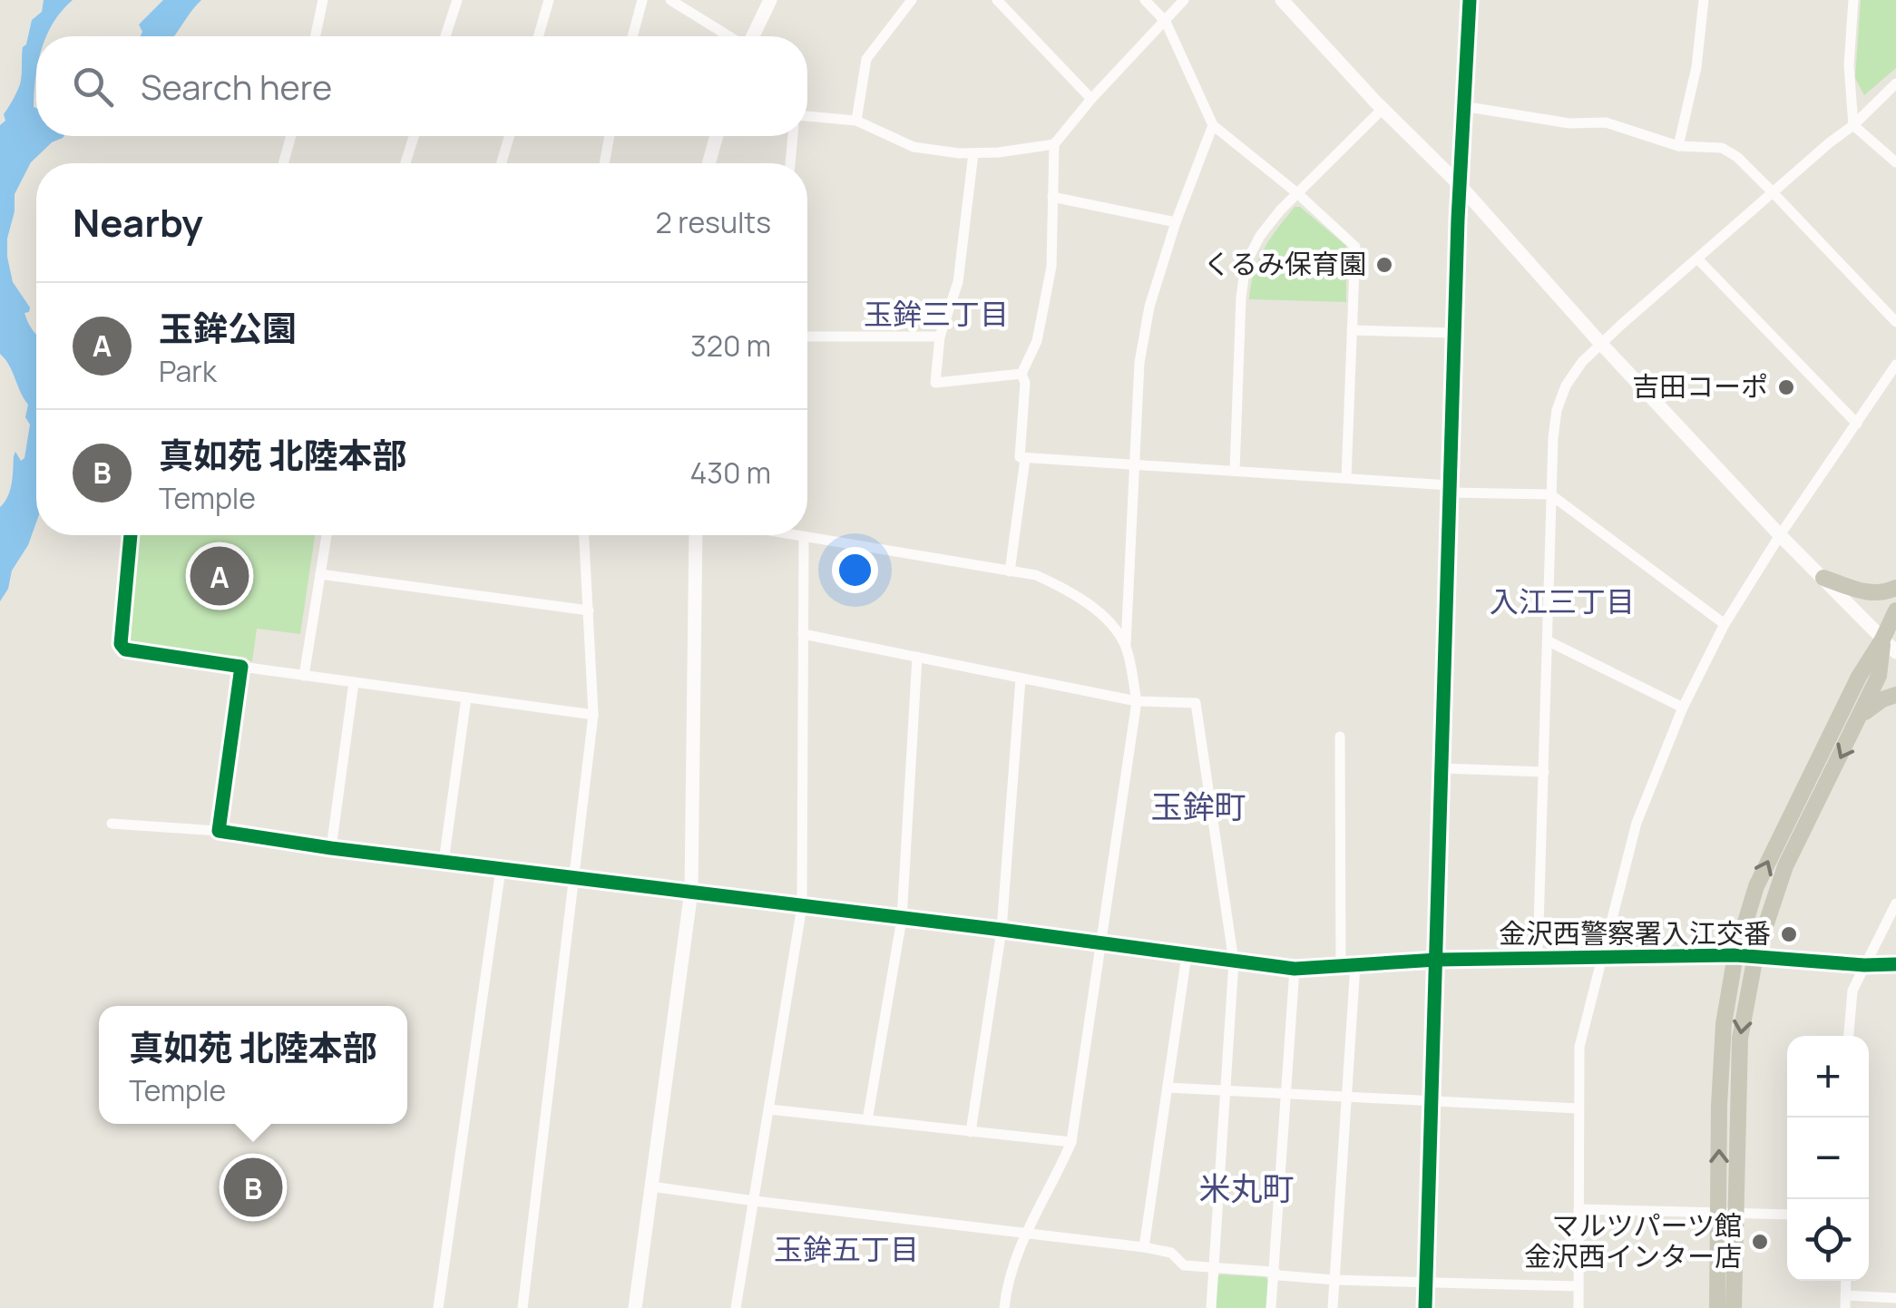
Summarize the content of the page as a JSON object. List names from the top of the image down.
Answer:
{
  "districts": [
    "玉鉾三丁目",
    "入江三丁目",
    "玉鉾町",
    "米丸町",
    "玉鉾五丁目"
  ],
  "places": [
    "くるみ保育園",
    "吉田コーポ",
    "金沢西警察署入江交番",
    "マルツパーツ館 金沢西インター店"
  ],
  "page": {
    "search": "Search here",
    "heading": ["Nearby", "2 results"],
    "list": [
      {
        "mark": "A",
        "name": "玉鉾公園",
        "note": "Park",
        "value": "320 m"
      },
      {
        "mark": "B",
        "name": "真如苑 北陸本部",
        "note": "Temple",
        "value": "430 m"
      }
    ],
    "pins": ["A", "B"],
    "popup": ["真如苑 北陸本部", "Temple"],
    "map_buttons": ["+", "−"]
  }
}
